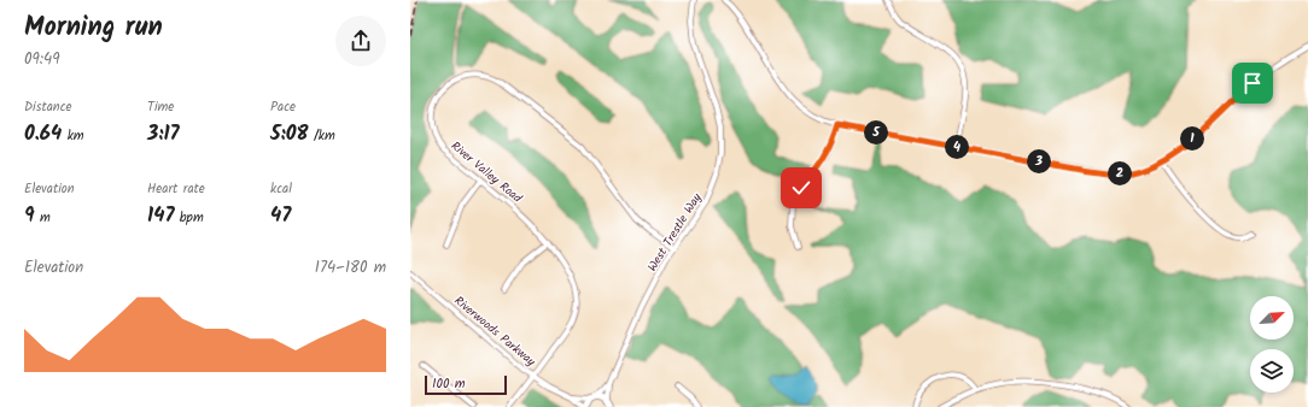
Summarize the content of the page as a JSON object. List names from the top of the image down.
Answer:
{
  "streets": {
    "street": ["River Valley Road", "West Trestle Way", "Riverwoods Parkway"]
  },
  "crossings": [
    ["River Valley Road", "West Trestle Way"],
    ["River Valley Road", "Riverwoods Parkway"]
  ],
  "scale_bar": "100 m",
  "north": "top right",
  "page": {
    "heading": ["Morning run", "09:49"],
    "stats": [
      ["Distance", "0.64 km"],
      ["Time", "3:17"],
      ["Pace", "5:08 /km"],
      ["Elevation", "9 m"],
      ["Heart rate", "147 bpm"],
      ["kcal", "47"]
    ],
    "pins": [
      "5",
      "1",
      "4",
      "3",
      "2"
    ],
    "chart": ["Elevation", "174–180 m"],
    "scale": "100 m"
  }
}
